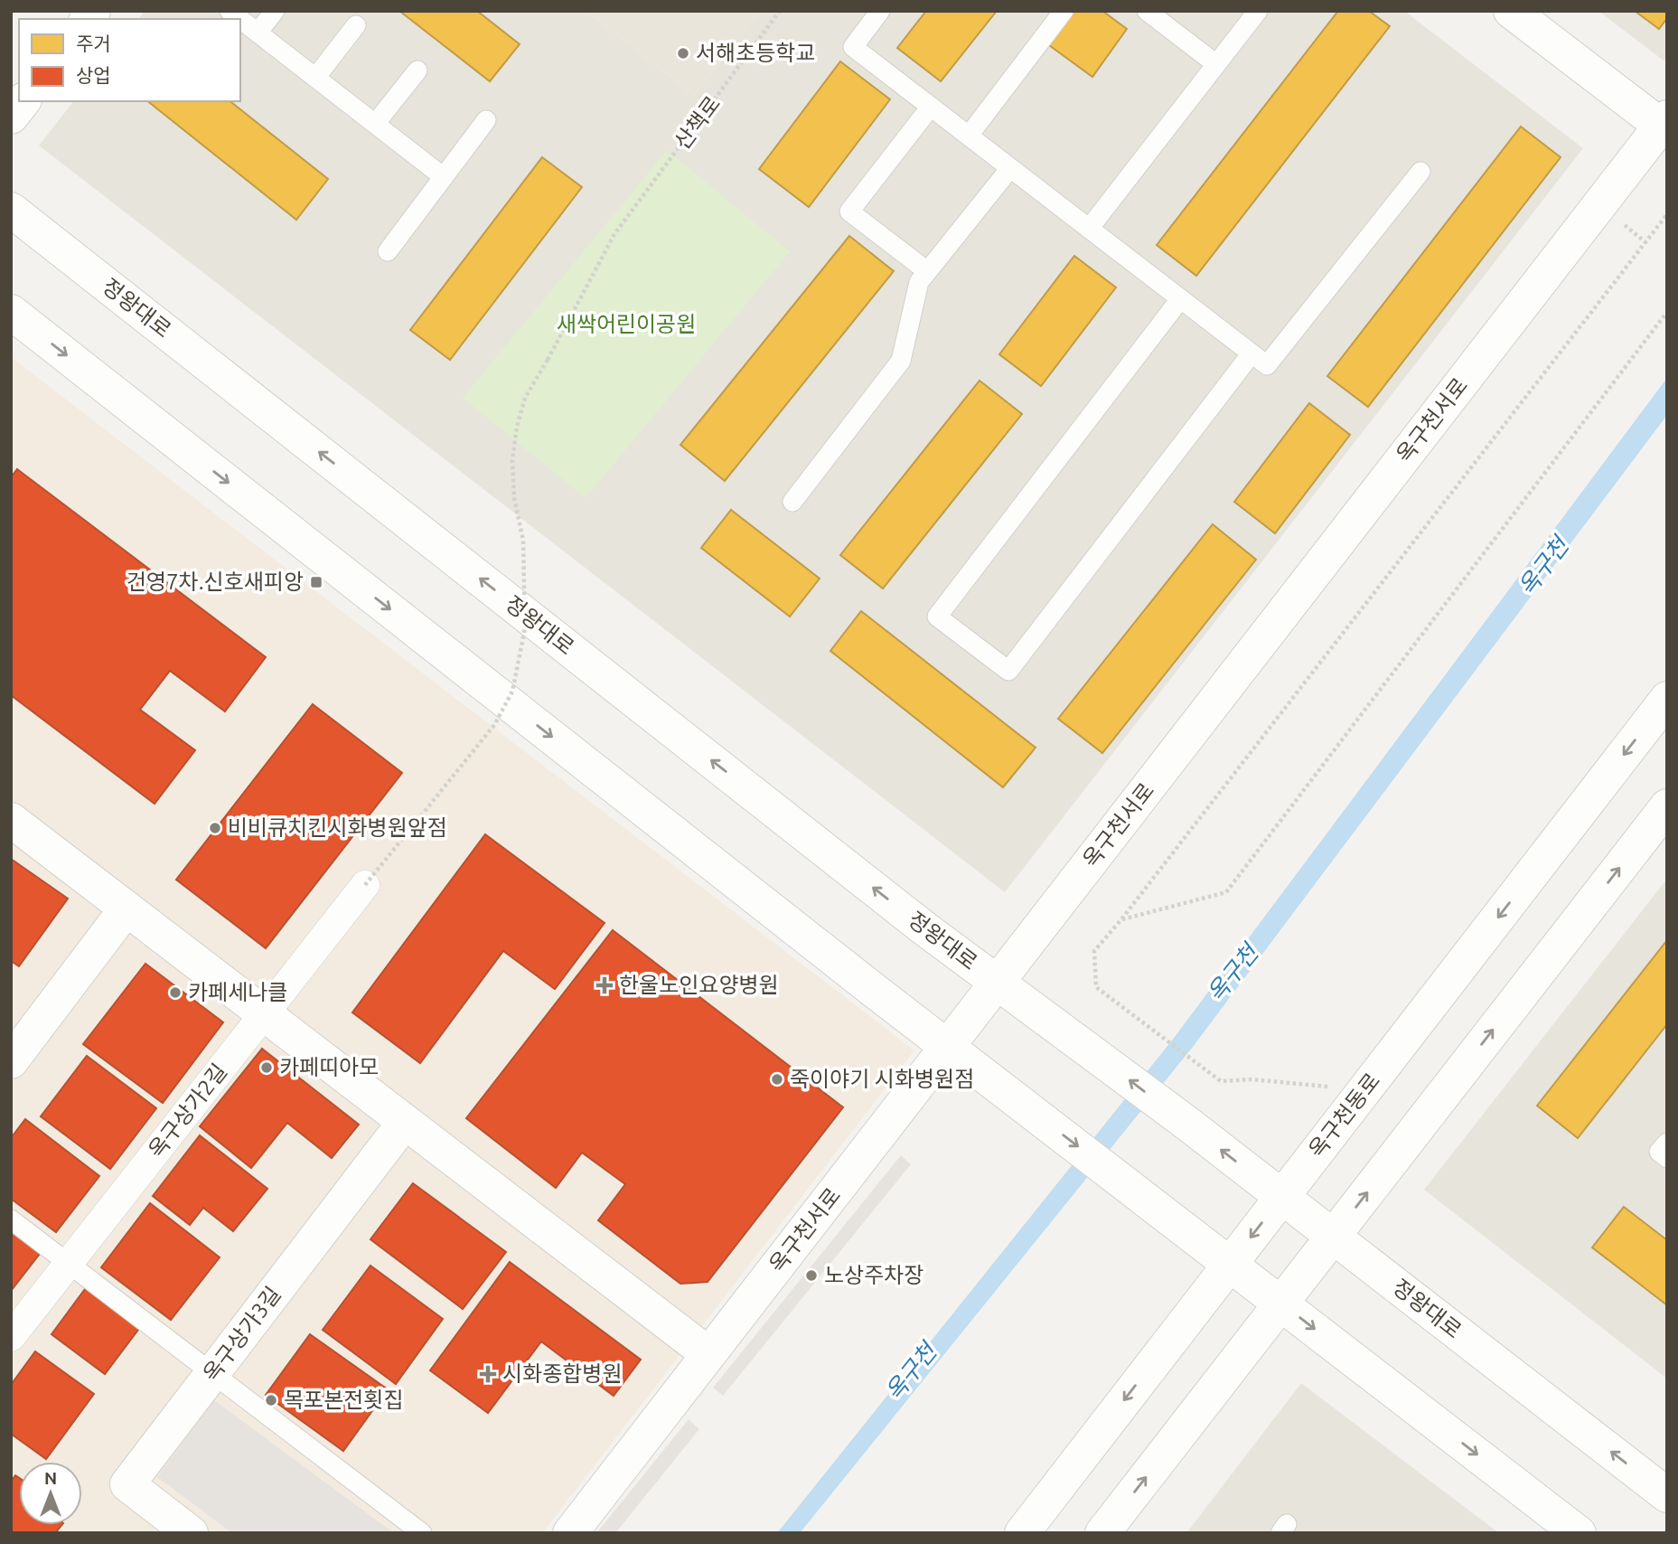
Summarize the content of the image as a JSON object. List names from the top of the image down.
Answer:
{
  "streets": {
    "street": [
      "정왕대로",
      "옥구천서로",
      "옥구상가2길",
      "옥구천동로",
      "옥구상가3길"
    ],
    "path": ["산책로"]
  },
  "crossings": [
    ["산책로", "옥구상가2길"],
    ["정왕대로", "옥구천서로"],
    ["정왕대로", "옥구천동로"]
  ],
  "water": ["옥구천"],
  "parks": ["새싹어린이공원"],
  "places": {
    "other": [
      "서해초등학교",
      "비비큐치킨시화병원앞점",
      "카페세나클",
      "카페띠아모",
      "죽이야기 시화병원점",
      "노상주차장",
      "목포본전횟집"
    ],
    "transit": ["건영7차.신호새피앙"],
    "health": ["한울노인요양병원", "시화종합병원"]
  },
  "legend": ["주거", "상업"],
  "north": "top"
}
